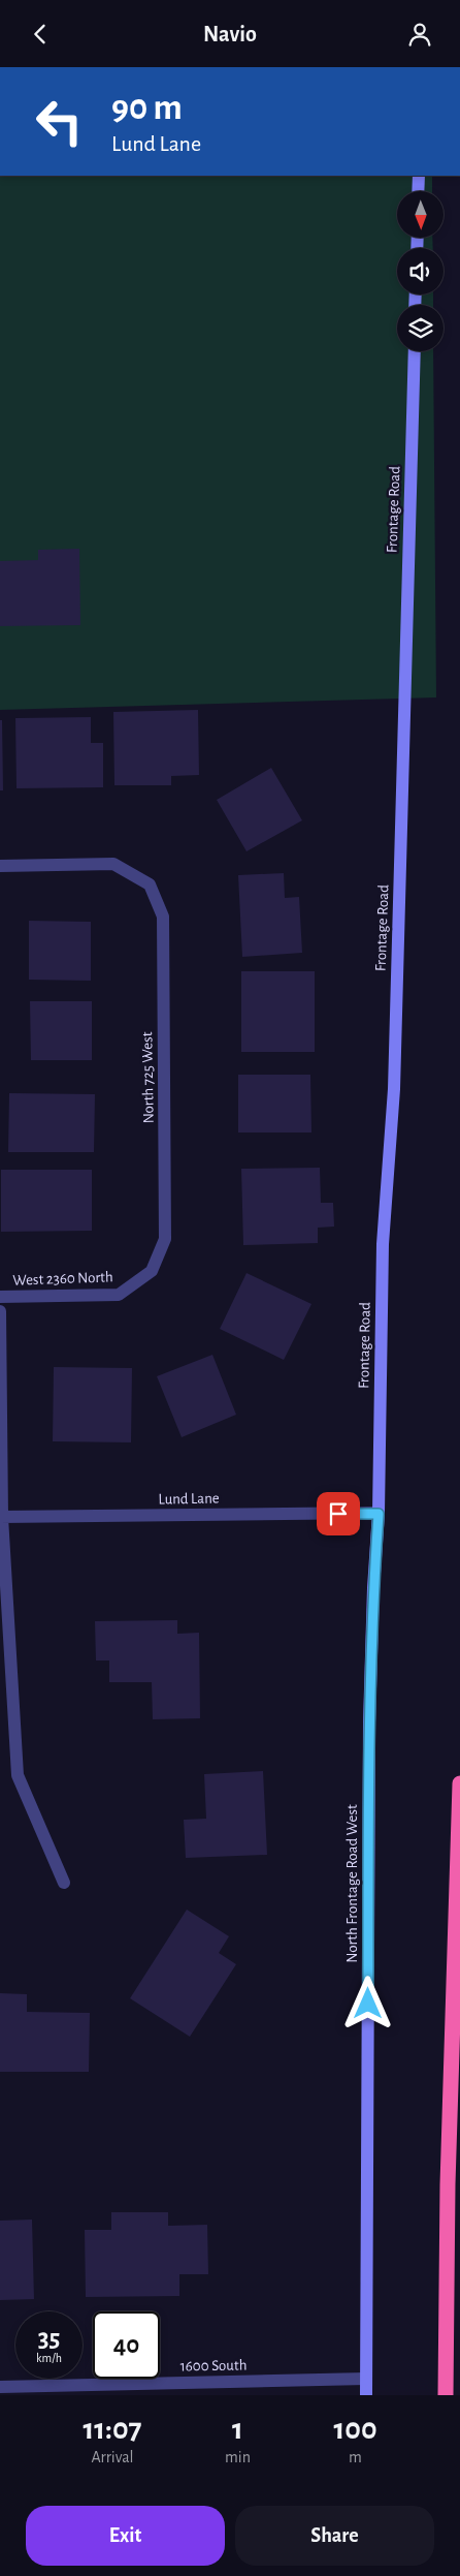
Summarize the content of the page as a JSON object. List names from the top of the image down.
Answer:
{
  "streets": {
    "street": [
      "Frontage Road",
      "North 725 West",
      "West 2360 North",
      "Lund Lane",
      "North Frontage Road West",
      "1600 South"
    ]
  },
  "crossings": [
    ["Frontage Road", "Lund Lane"],
    ["Frontage Road", "North Frontage Road West"],
    ["North 725 West", "West 2360 North"],
    ["Lund Lane", "North Frontage Road West"],
    ["North Frontage Road West", "1600 South"]
  ],
  "north": "bottom",
  "page": {
    "header": "Navio",
    "turn": ["90 m", "Lund Lane"],
    "speed": "35 km/h",
    "limit": "40",
    "eta": [
      "11:07",
      "Arrival",
      "1",
      "min",
      "100",
      "m"
    ],
    "buttons": ["Exit", "Share"]
  }
}
